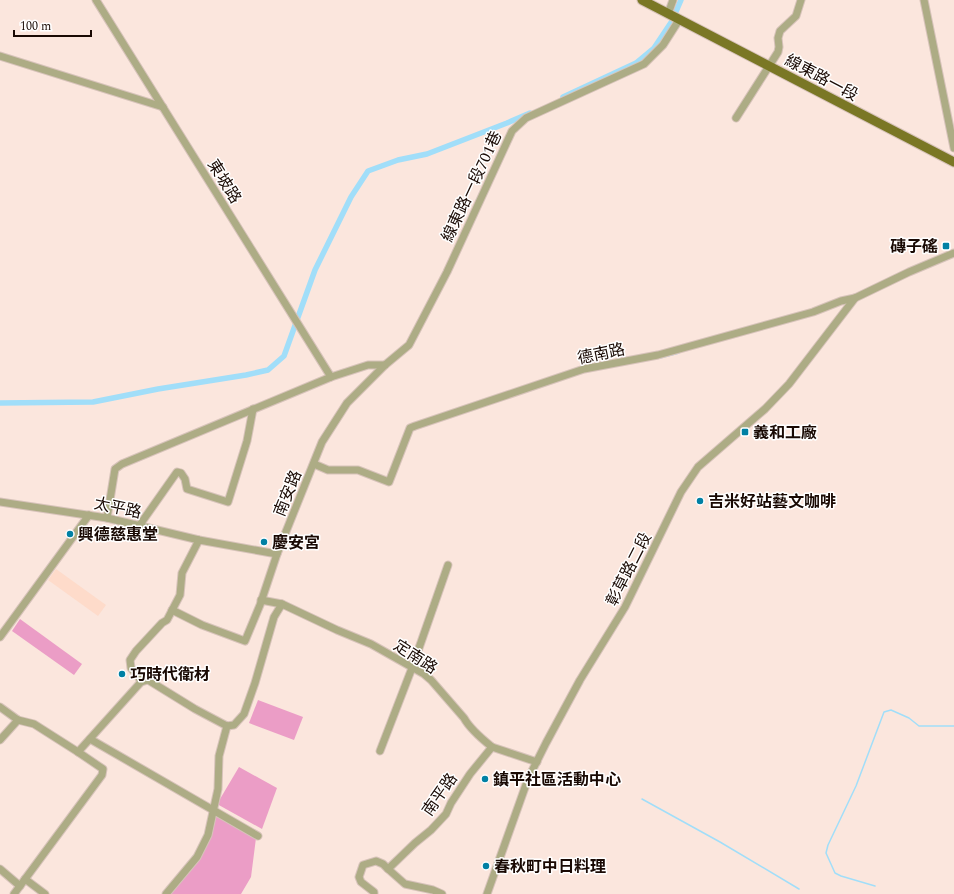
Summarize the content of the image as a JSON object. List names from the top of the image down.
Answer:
{
  "streets": {
    "main road": ["線東路一段"],
    "street": [
      "東坡路",
      "線東路一段701巷",
      "德南路",
      "南安路",
      "太平路",
      "彰草路二段",
      "定南路",
      "南平路"
    ]
  },
  "crossings": [
    ["線東路一段", "線東路一段701巷"],
    ["線東路一段701巷", "德南路"],
    ["線東路一段701巷", "南安路"],
    ["德南路", "南安路"],
    ["德南路", "彰草路二段"],
    ["南安路", "太平路"],
    ["南安路", "定南路"],
    ["彰草路二段", "定南路"],
    ["定南路", "南平路"]
  ],
  "places": {
    "transit": ["磚子磘", "義和工廠"],
    "other": [
      "吉米好站藝文咖啡",
      "興德慈惠堂",
      "慶安宮",
      "巧時代衛材",
      "鎮平社區活動中心",
      "春秋町中日料理"
    ]
  },
  "scale_bar": "100 m"
}
